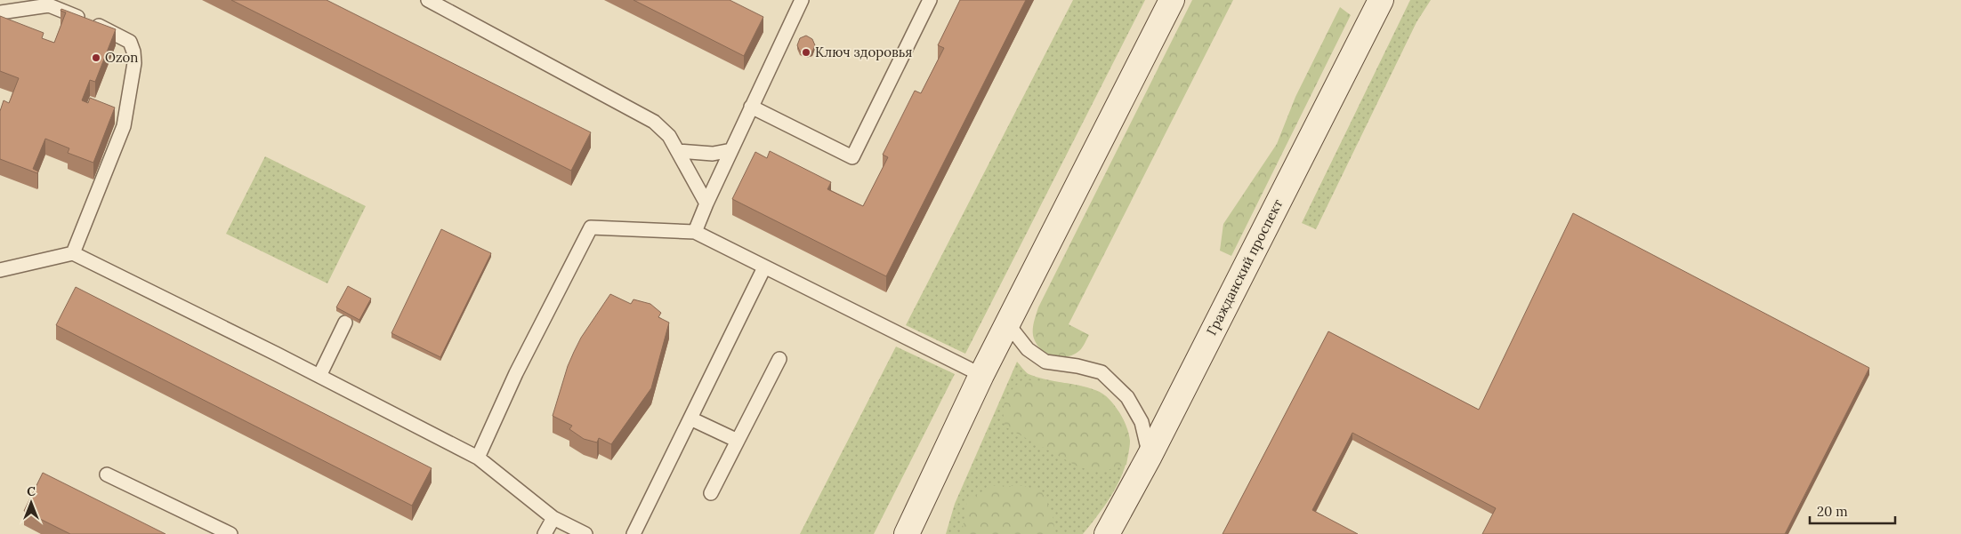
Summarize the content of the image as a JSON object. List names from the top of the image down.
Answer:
{
  "streets": {
    "main road": ["Гражданский проспект"]
  },
  "places": ["Ключ здоровья", "Ozon"],
  "scale_bar": "20 m",
  "north": "top"
}
